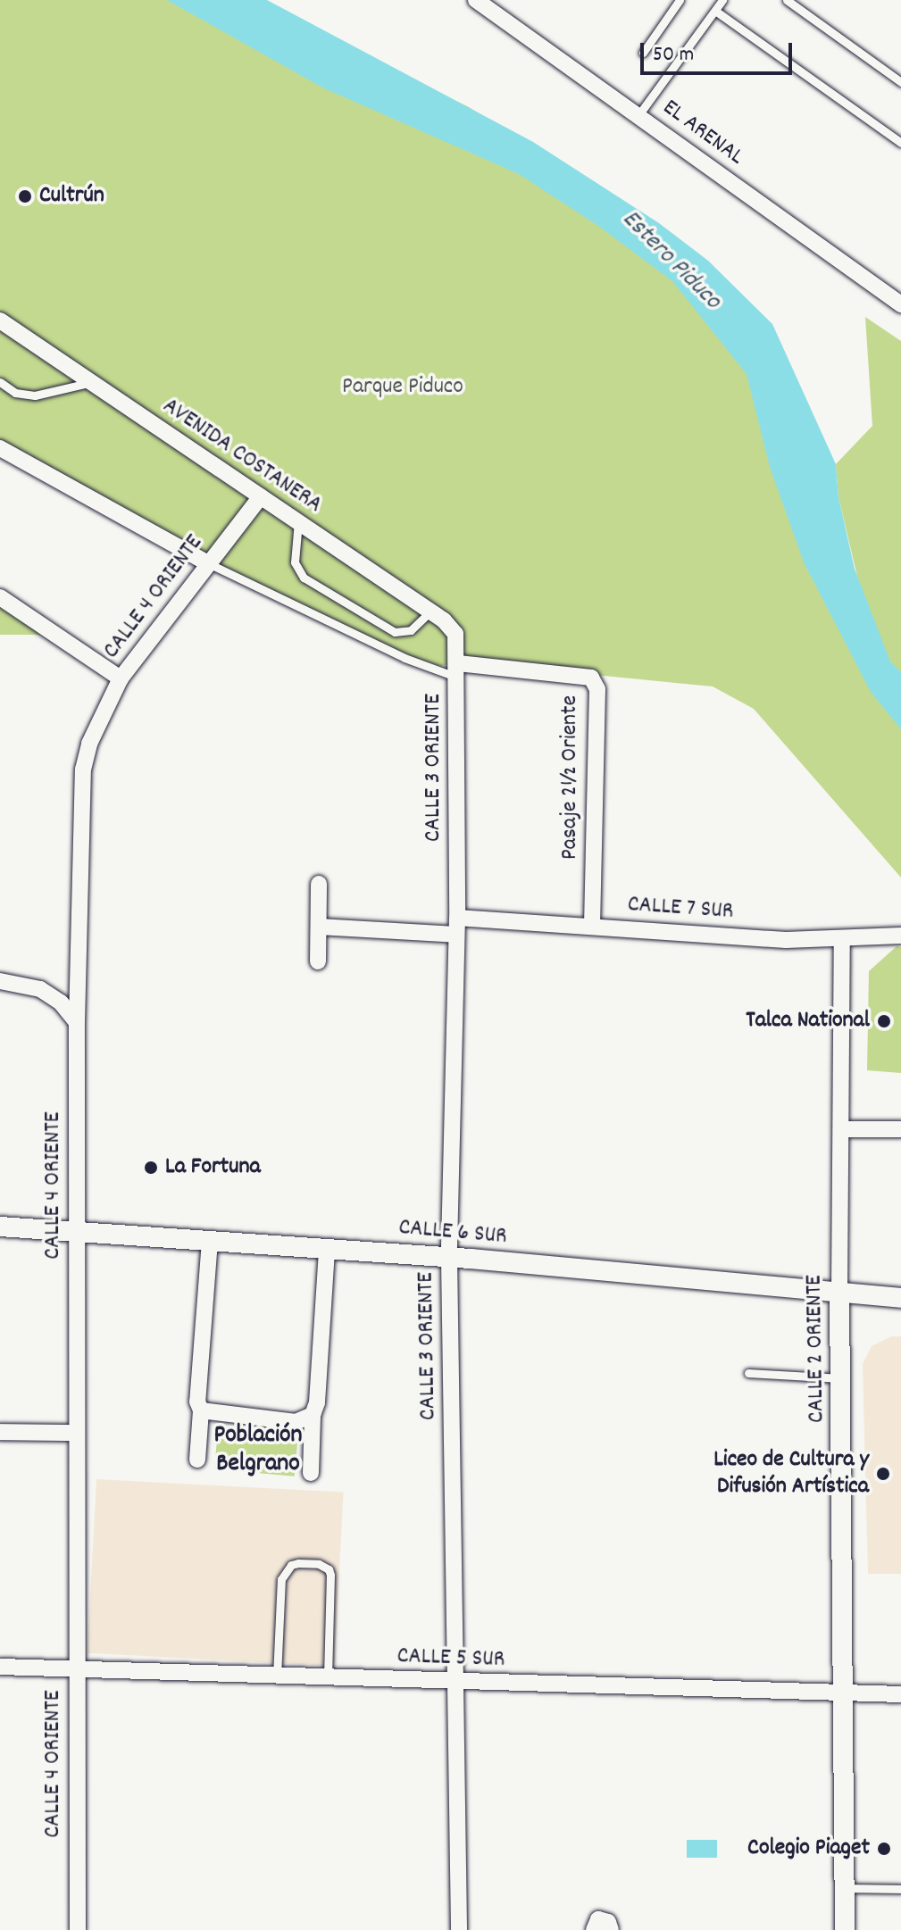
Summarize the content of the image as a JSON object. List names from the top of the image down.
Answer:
{
  "streets": {
    "street": [
      "EL ARENAL",
      "AVENIDA COSTANERA",
      "CALLE 4 ORIENTE",
      "CALLE 3 ORIENTE",
      "Pasaje 2½ Oriente",
      "CALLE 7 SUR",
      "CALLE 6 SUR",
      "CALLE 2 ORIENTE",
      "CALLE 5 SUR"
    ]
  },
  "crossings": [
    ["AVENIDA COSTANERA", "CALLE 4 ORIENTE"],
    ["AVENIDA COSTANERA", "CALLE 3 ORIENTE"],
    ["CALLE 4 ORIENTE", "CALLE 6 SUR"],
    ["CALLE 4 ORIENTE", "CALLE 5 SUR"],
    ["CALLE 3 ORIENTE", "Pasaje 2½ Oriente"],
    ["CALLE 3 ORIENTE", "CALLE 7 SUR"],
    ["CALLE 3 ORIENTE", "CALLE 6 SUR"],
    ["CALLE 3 ORIENTE", "CALLE 5 SUR"],
    ["Pasaje 2½ Oriente", "CALLE 7 SUR"],
    ["CALLE 7 SUR", "CALLE 2 ORIENTE"],
    ["CALLE 6 SUR", "CALLE 2 ORIENTE"],
    ["CALLE 2 ORIENTE", "CALLE 5 SUR"]
  ],
  "districts": ["Población Belgrano"],
  "water": ["Estero Piduco"],
  "parks": ["Parque Piduco"],
  "places": [
    "Cultrún",
    "Talca National",
    "La Fortuna",
    "Liceo de Cultura y Difusión Artística",
    "Colegio Piaget"
  ],
  "scale_bar": "50 m"
}
